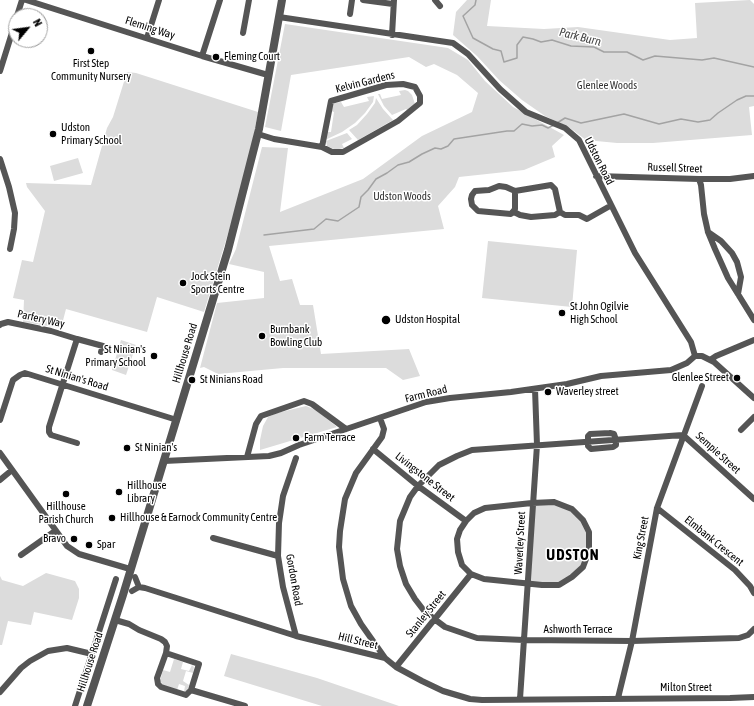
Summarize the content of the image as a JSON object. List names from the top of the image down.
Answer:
{
  "streets": {
    "street": [
      "Fleming Way",
      "Kelvin Gardens",
      "Udston Road",
      "Russell Street",
      "Parfery Way",
      "Hillhouse Road",
      "St Ninian's Road",
      "Farm Road",
      "Sempie Street",
      "Livingstone Street",
      "King Street",
      "Elmbank Crescent",
      "Waverley Street",
      "Gordon Road",
      "Stanley Street",
      "Ashworth Terrace",
      "Hill Street",
      "Milton Street"
    ]
  },
  "crossings": [
    ["Fleming Way", "Hillhouse Road"],
    ["Kelvin Gardens", "Hillhouse Road"],
    ["Udston Road", "Russell Street"],
    ["Udston Road", "Hillhouse Road"],
    ["Udston Road", "Farm Road"],
    ["Hillhouse Road", "St Ninian's Road"],
    ["Hillhouse Road", "Farm Road"],
    ["Farm Road", "Waverley Street"],
    ["Sempie Street", "Livingstone Street"],
    ["Sempie Street", "King Street"],
    ["Sempie Street", "Waverley Street"],
    ["Sempie Street", "Ashworth Terrace"],
    ["Livingstone Street", "Ashworth Terrace"],
    ["King Street", "Elmbank Crescent"],
    ["King Street", "Ashworth Terrace"],
    ["King Street", "Hill Street"],
    ["King Street", "Milton Street"],
    ["Waverley Street", "Ashworth Terrace"],
    ["Waverley Street", "Hill Street"],
    ["Gordon Road", "Hill Street"],
    ["Stanley Street", "Ashworth Terrace"],
    ["Stanley Street", "Hill Street"],
    ["Hill Street", "Milton Street"]
  ],
  "districts": ["UDSTON"],
  "water": ["Park Burn"],
  "parks": ["Glenlee Woods", "Udston Woods"],
  "places": [
    "First Step Community Nursery",
    "Fleming Court",
    "Udston Primary School",
    "Jock Stein Sports Centre",
    "St John Ogilvie High School",
    "Udston Hospital",
    "Burnbank Bowling Club",
    "St Ninian's Primary School",
    "Glenlee Street",
    "St Ninians Road",
    "Waverley street",
    "Farm Terrace",
    "St Ninian's",
    "Hillhouse Library",
    "Hillhouse Parish Church",
    "Hillhouse & Earnock Community Centre",
    "Bravo",
    "Spar"
  ],
  "north": "top right"
}
